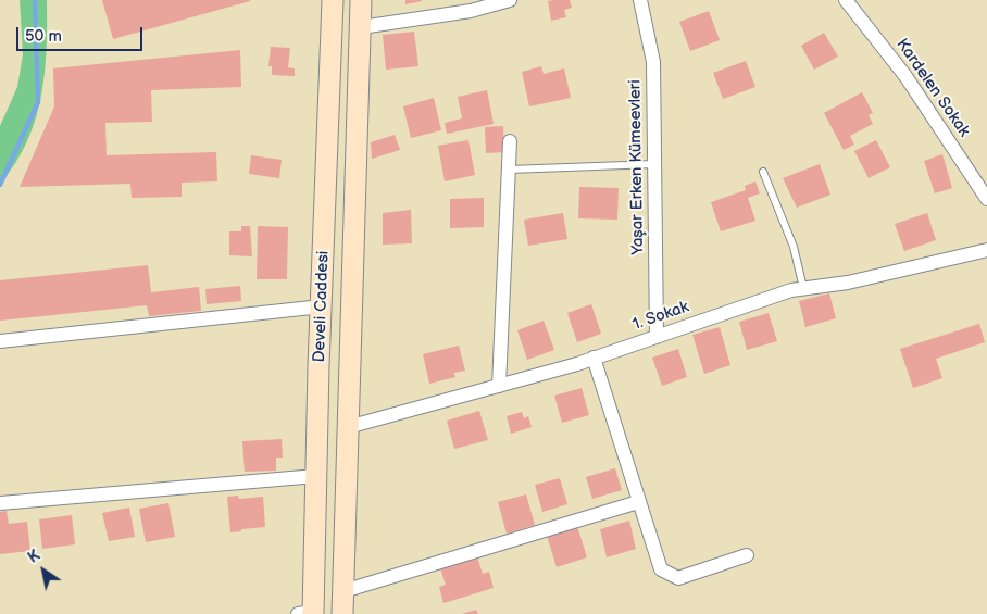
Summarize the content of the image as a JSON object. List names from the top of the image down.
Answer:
{
  "streets": {
    "main road": ["Develi Caddesi"],
    "street": ["Kardelen Sokak", "Yaşar Erken Kümeevleri", "1. Sokak"]
  },
  "crossings": [
    ["Yaşar Erken Kümeevleri", "1. Sokak"],
    ["Develi Caddesi", "1. Sokak"]
  ],
  "scale_bar": "50 m",
  "north": "top left"
}
